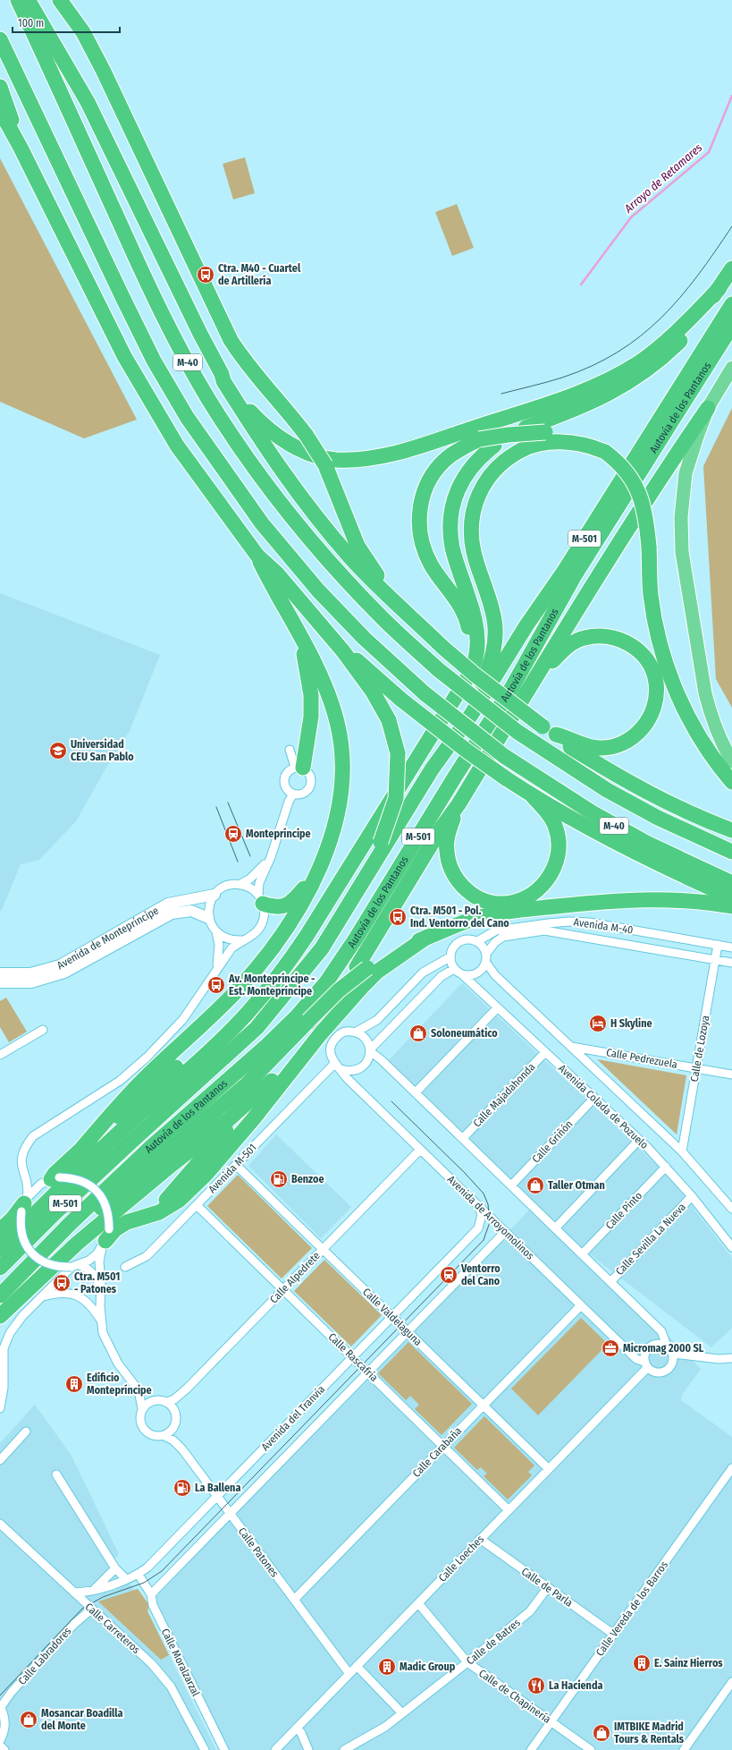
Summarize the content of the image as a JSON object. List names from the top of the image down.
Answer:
{
  "streets": {
    "highway": ["M-40", "Autovía de los Pantanos", "M-501"],
    "street": [
      "Avenida M-40",
      "Avenida de Montepríncipe",
      "Calle de Lozoya",
      "Calle Pedrezuela",
      "Calle Majadahonda",
      "Avenida Colada de Pozuelo",
      "Calle Griñón",
      "Avenida M-501",
      "Calle Pinto",
      "Avenida de Arroyomolinos",
      "Calle Sevilla La Nueva",
      "Calle Alpedrete",
      "Calle Valdelaguna",
      "Calle Rascafría",
      "Avenida del Tranvía",
      "Calle Carabaña",
      "Calle Patones",
      "Calle Loeches",
      "Calle de Parla",
      "Calle Vereda de los Barros",
      "Calle Carreteros",
      "Calle de Batres",
      "Calle Labradores",
      "Calle Moralzarzal",
      "Calle de Chapinería"
    ]
  },
  "crossings": [
    ["Avenida M-40", "Calle de Lozoya"],
    ["Avenida M-40", "Avenida Colada de Pozuelo"],
    ["Calle de Lozoya", "Calle Pedrezuela"],
    ["Calle de Lozoya", "Avenida Colada de Pozuelo"],
    ["Calle Pedrezuela", "Avenida Colada de Pozuelo"],
    ["Calle Majadahonda", "Avenida Colada de Pozuelo"],
    ["Avenida Colada de Pozuelo", "Calle Griñón"],
    ["Avenida Colada de Pozuelo", "Calle Pinto"],
    ["Avenida Colada de Pozuelo", "Calle Sevilla La Nueva"],
    ["Avenida M-501", "Avenida de Arroyomolinos"],
    ["Avenida M-501", "Calle Valdelaguna"],
    ["Avenida M-501", "Calle Rascafría"],
    ["Avenida de Arroyomolinos", "Calle Alpedrete"],
    ["Avenida de Arroyomolinos", "Avenida del Tranvía"],
    ["Avenida de Arroyomolinos", "Calle Carabaña"],
    ["Avenida de Arroyomolinos", "Calle Loeches"],
    ["Calle Alpedrete", "Calle Valdelaguna"],
    ["Calle Alpedrete", "Calle Rascafría"],
    ["Calle Alpedrete", "Calle Patones"],
    ["Calle Valdelaguna", "Avenida del Tranvía"],
    ["Calle Valdelaguna", "Calle Carabaña"],
    ["Calle Valdelaguna", "Calle Loeches"],
    ["Calle Rascafría", "Avenida del Tranvía"],
    ["Calle Rascafría", "Calle Carabaña"],
    ["Calle Rascafría", "Calle Loeches"],
    ["Avenida del Tranvía", "Calle Patones"],
    ["Avenida del Tranvía", "Calle Carreteros"],
    ["Avenida del Tranvía", "Calle Moralzarzal"],
    ["Calle Carabaña", "Calle Patones"],
    ["Calle Patones", "Calle Loeches"],
    ["Calle Loeches", "Calle de Parla"],
    ["Calle Loeches", "Calle de Chapinería"],
    ["Calle de Parla", "Calle Vereda de los Barros"],
    ["Calle de Parla", "Calle de Batres"],
    ["Calle Vereda de los Barros", "Calle de Chapinería"],
    ["Calle Carreteros", "Calle Labradores"],
    ["Calle de Batres", "Calle de Chapinería"]
  ],
  "water": ["Arroyo de Retamares"],
  "places": {
    "bus stop": [
      "Ctra. M40 - Cuartel de Artillería",
      "Ctra. M501 - Pol. Ind. Ventorro del Cano",
      "Av. Montepríncipe - Est. Montepríncipe",
      "Ctra. M501 - Patones"
    ],
    "school or university": ["Universidad CEU San Pablo"],
    "station": ["Montepríncipe", "Ventorro del Cano"],
    "hotel": ["H Skyline"],
    "shop": [
      "Soloneumático",
      "Taller Otman",
      "Mosancar Boadilla del Monte",
      "IMTBIKE Madrid Tours & Rentals"
    ],
    "fuel station": ["Benzoe", "La Ballena"],
    "office": ["Micromag 2000 SL"],
    "building": ["Edificio Montepríncipe", "E. Sainz Hierros", "Madic Group"],
    "restaurant": ["La Hacienda"]
  },
  "scale_bar": "100 m"
}
